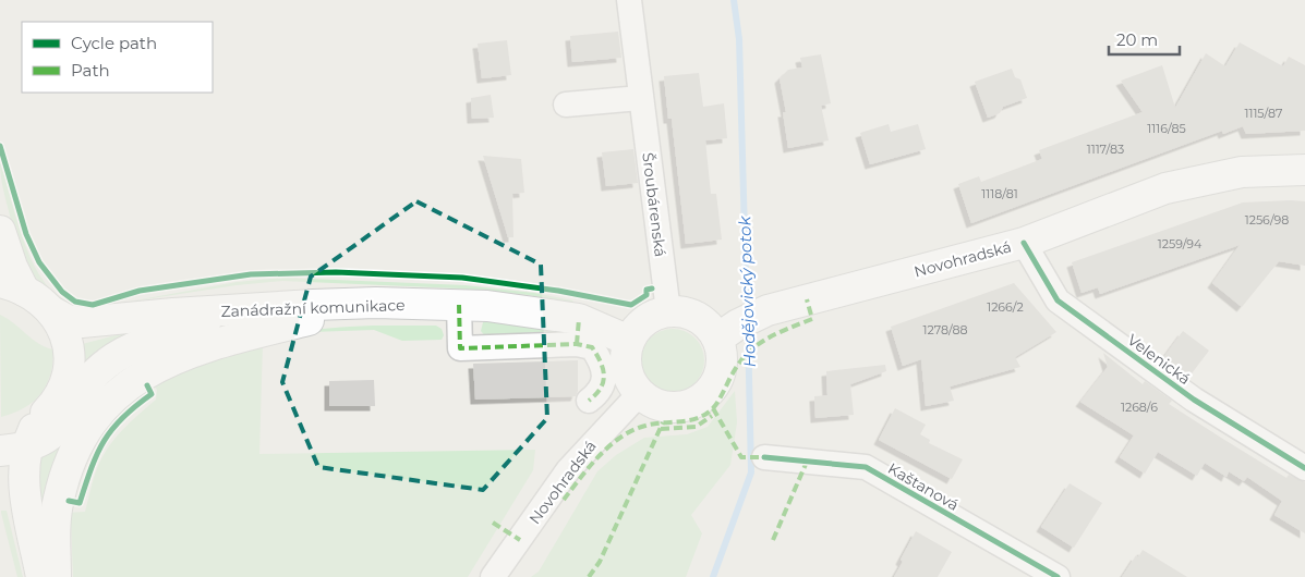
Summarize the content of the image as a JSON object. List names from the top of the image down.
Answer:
{
  "streets": {
    "main road": ["Novohradská", "Zanádražní komunikace"],
    "street": ["Šroubárenská", "Velenická", "Kaštanová"]
  },
  "crossings": [
    ["Šroubárenská", "Novohradská"],
    ["Šroubárenská", "Zanádražní komunikace"],
    ["Novohradská", "Zanádražní komunikace"],
    ["Novohradská", "Velenická"]
  ],
  "water": ["Hodějovický potok"],
  "house_numbers": [
    "1115/87",
    "1116/85",
    "1117/83",
    "1118/81",
    "1256/98",
    "1259/94",
    "1266/2",
    "1278/88",
    "1268/6"
  ],
  "legend": ["Cycle path", "Path"],
  "scale_bar": "20 m"
}
